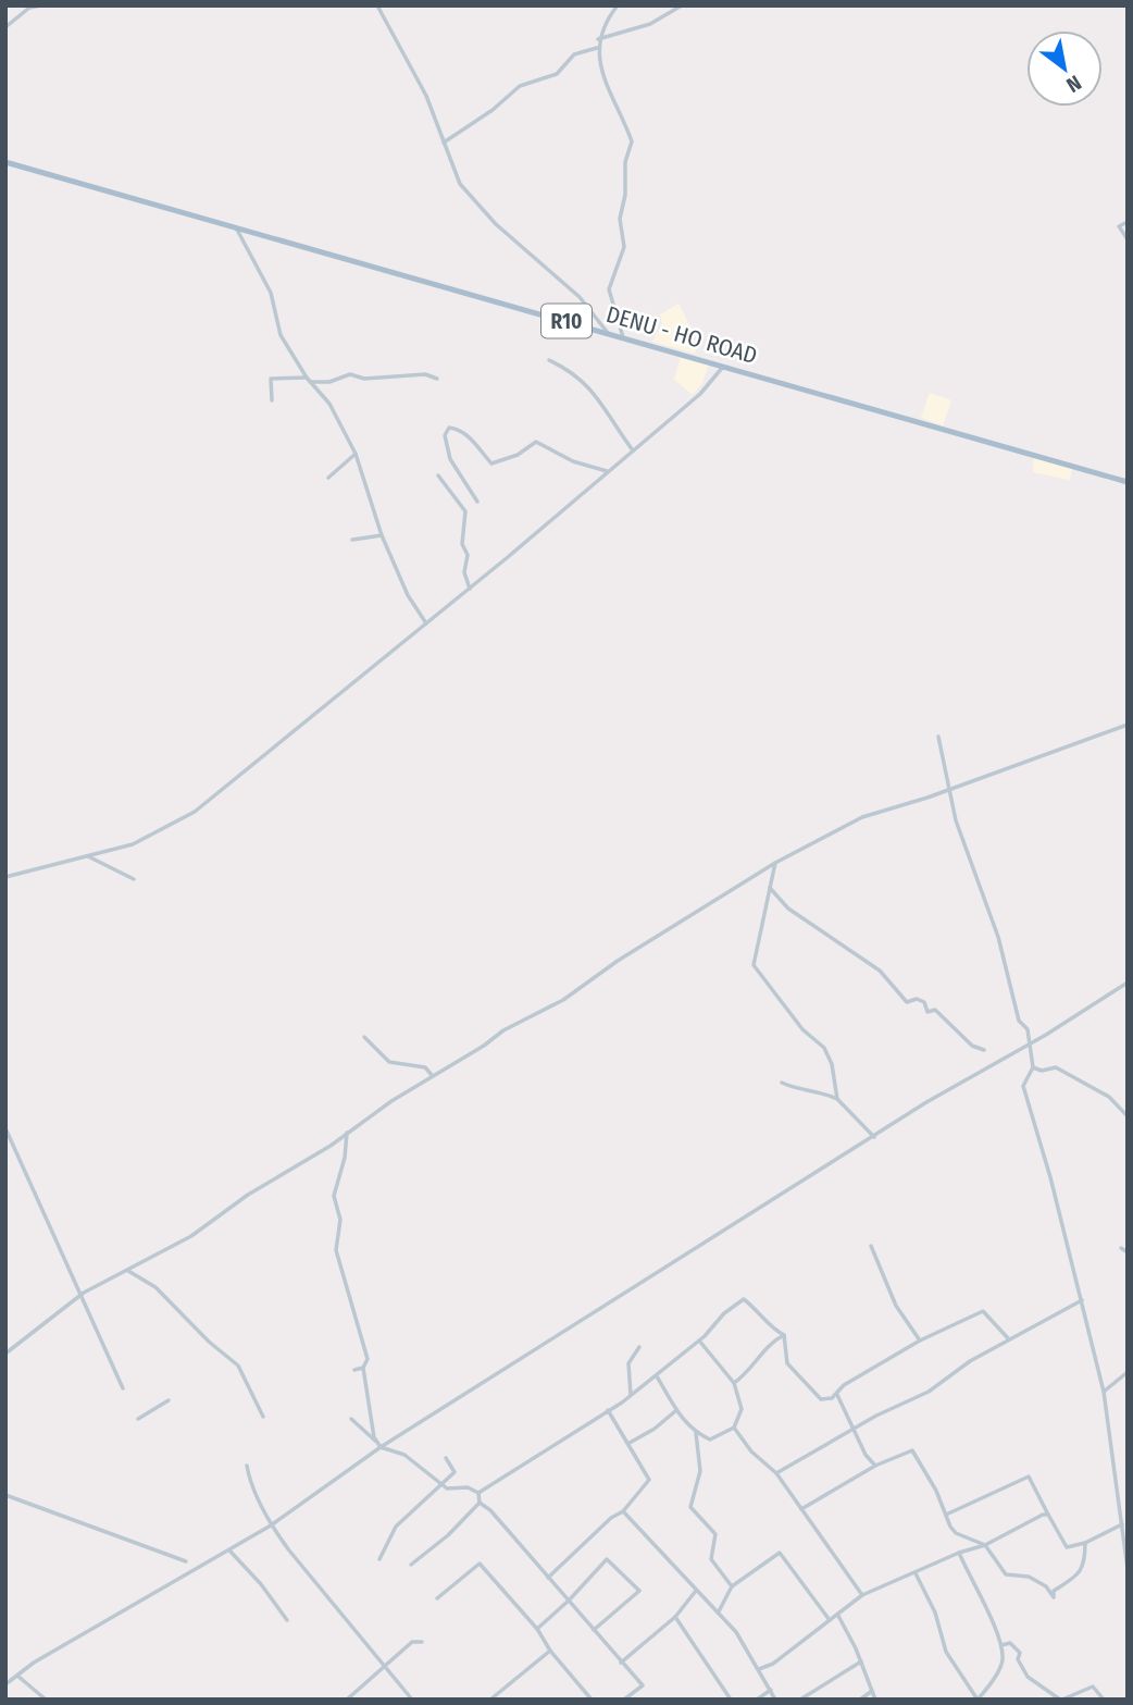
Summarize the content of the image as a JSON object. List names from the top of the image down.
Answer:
{
  "streets": {
    "main road": ["R10", "DENU - HO ROAD"]
  },
  "north": "bottom right"
}
